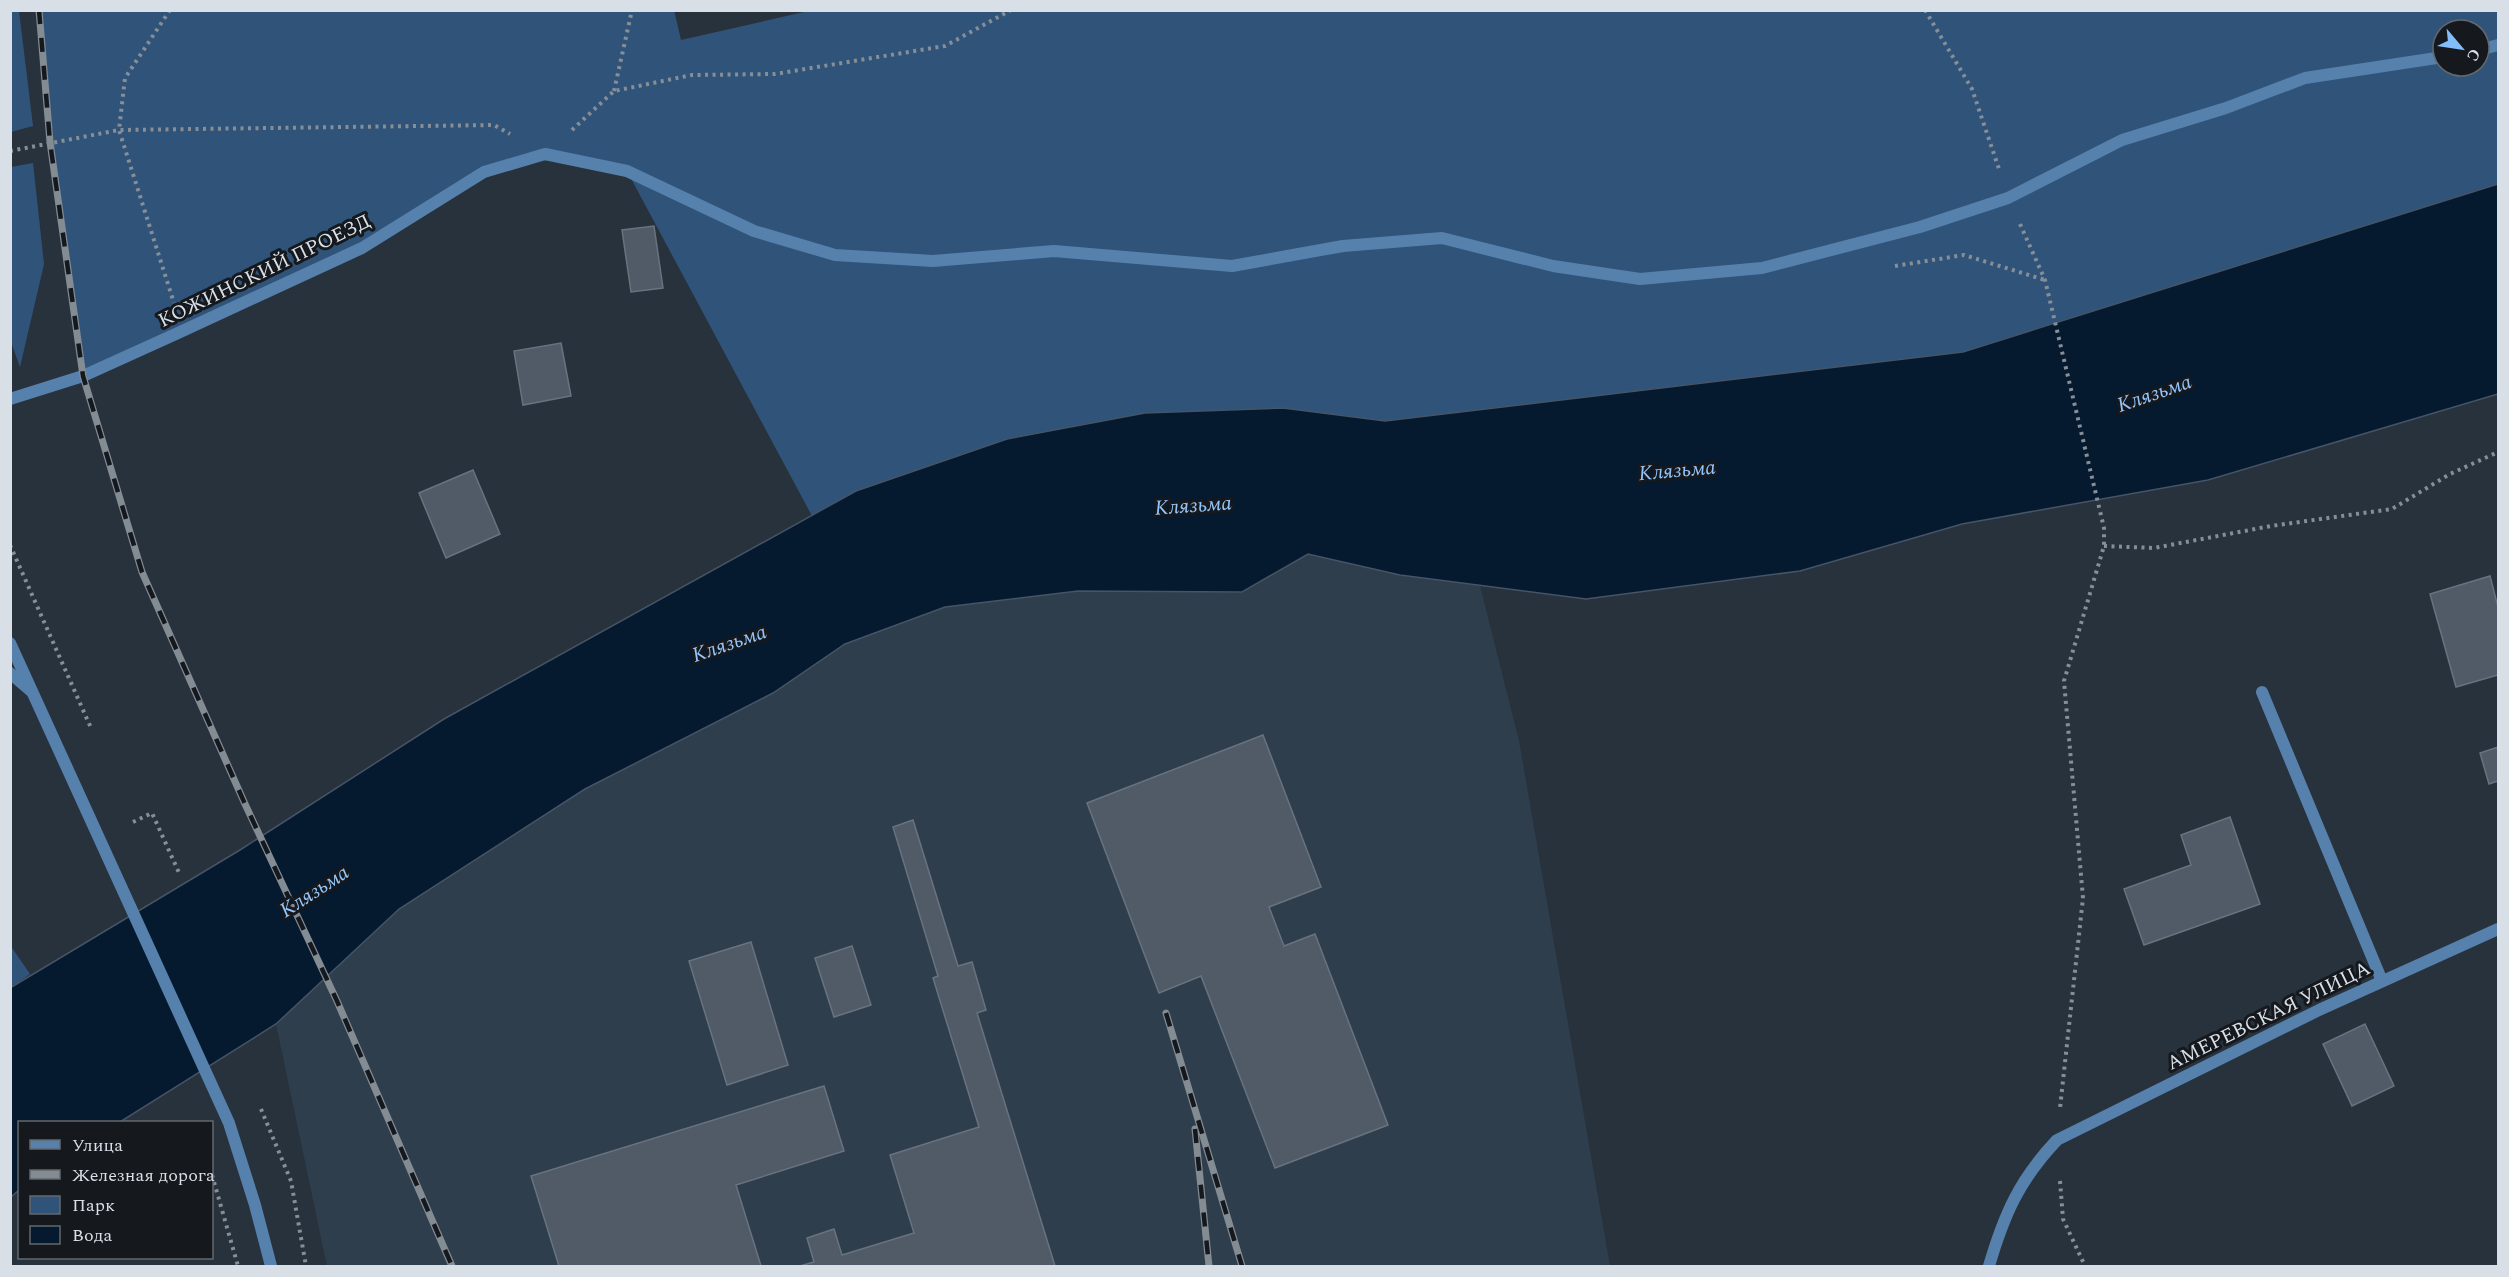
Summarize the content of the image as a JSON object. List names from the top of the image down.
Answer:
{
  "streets": {
    "street": ["КОЖИНСКИЙ ПРОЕЗД", "АМЕРЕВСКАЯ УЛИЦА"]
  },
  "water": ["Клязьма"],
  "legend": [
    "Улица",
    "Железная дорога",
    "Парк",
    "Вода"
  ],
  "north": "bottom right"
}
